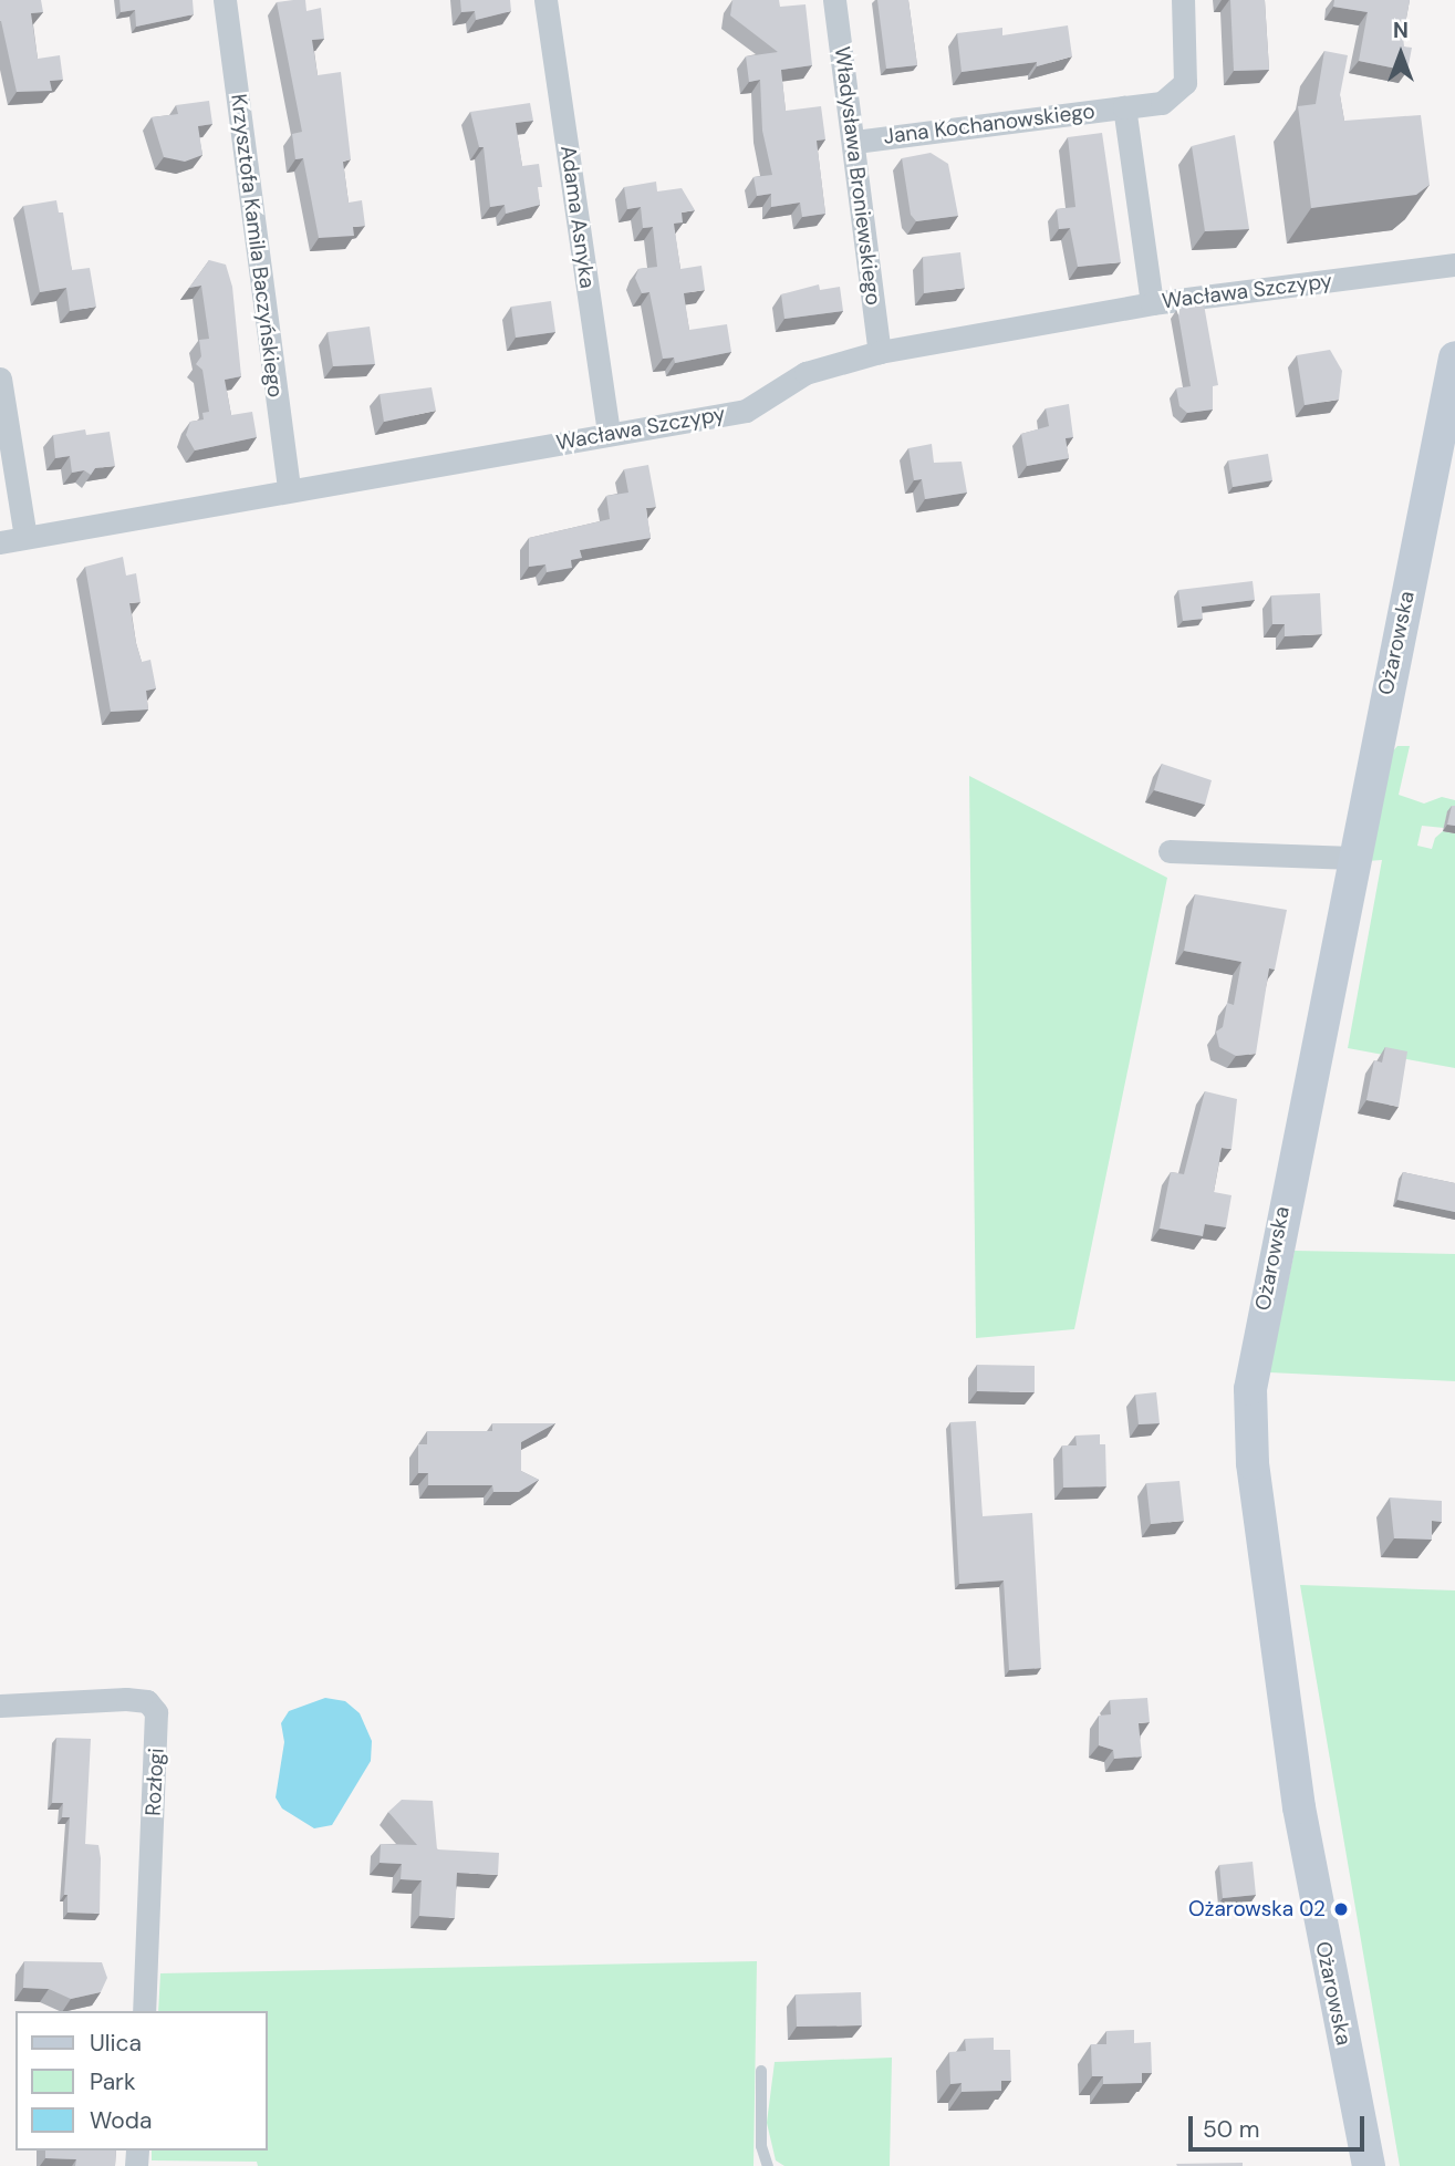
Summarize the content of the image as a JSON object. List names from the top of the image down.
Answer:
{
  "streets": {
    "main road": ["Ożarowska"],
    "street": [
      "Jana Kochanowskiego",
      "Władysława Broniewskiego",
      "Adama Asnyka",
      "Krzysztofa Kamila Baczyńskiego",
      "Wacława Szczypy",
      "Rozłogi"
    ]
  },
  "crossings": [
    ["Jana Kochanowskiego", "Władysława Broniewskiego"],
    ["Jana Kochanowskiego", "Wacława Szczypy"],
    ["Władysława Broniewskiego", "Wacława Szczypy"],
    ["Adama Asnyka", "Wacława Szczypy"],
    ["Krzysztofa Kamila Baczyńskiego", "Wacława Szczypy"]
  ],
  "places": ["Ożarowska 02"],
  "legend": ["Ulica", "Park", "Woda"],
  "scale_bar": "50 m",
  "north": "top"
}
